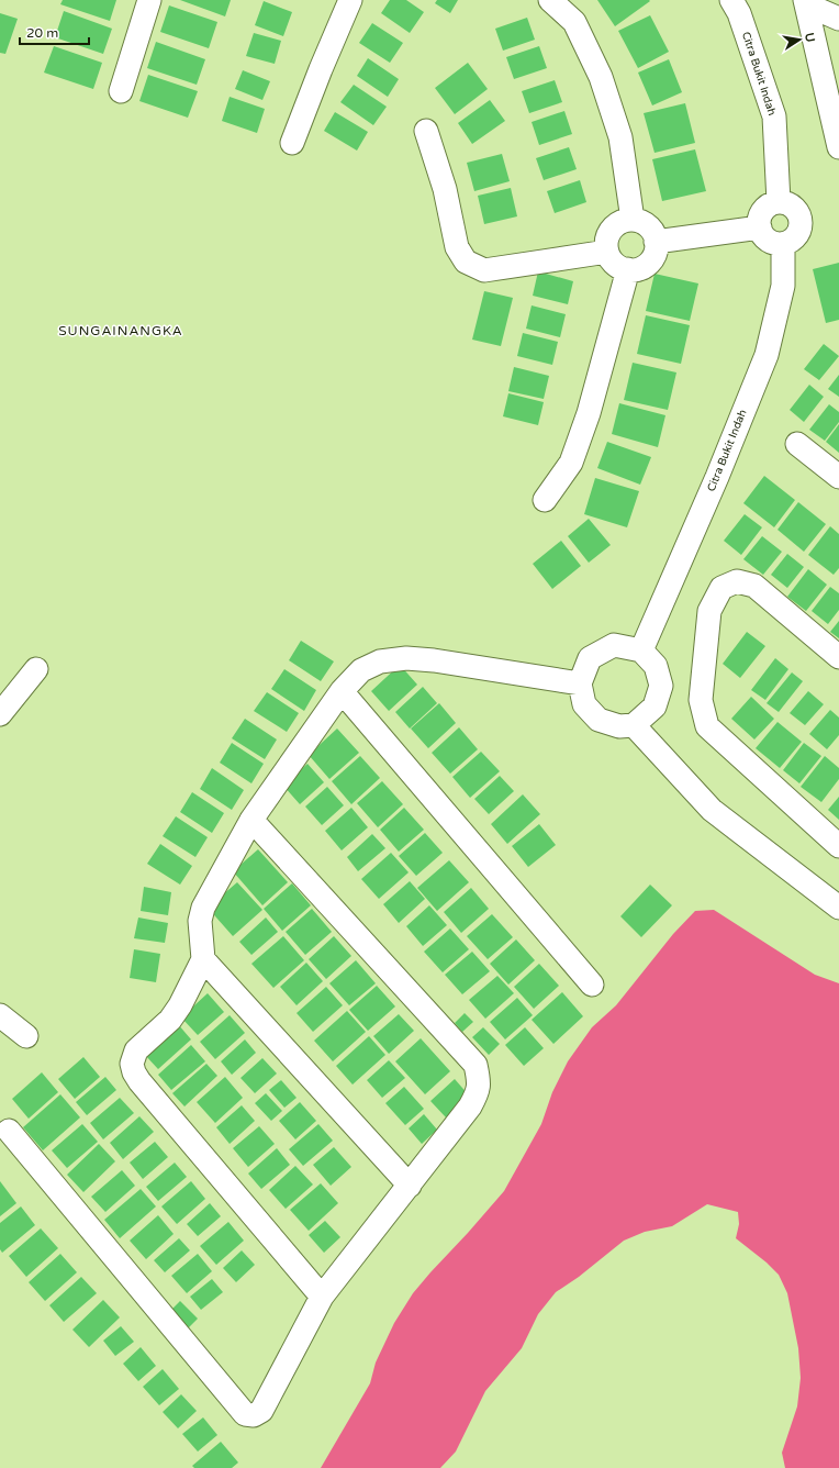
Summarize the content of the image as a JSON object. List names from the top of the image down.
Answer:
{
  "streets": {
    "street": ["Citra Bukit Indah"]
  },
  "districts": ["SUNGAINANGKA"],
  "scale_bar": "20 m",
  "north": "right"
}
